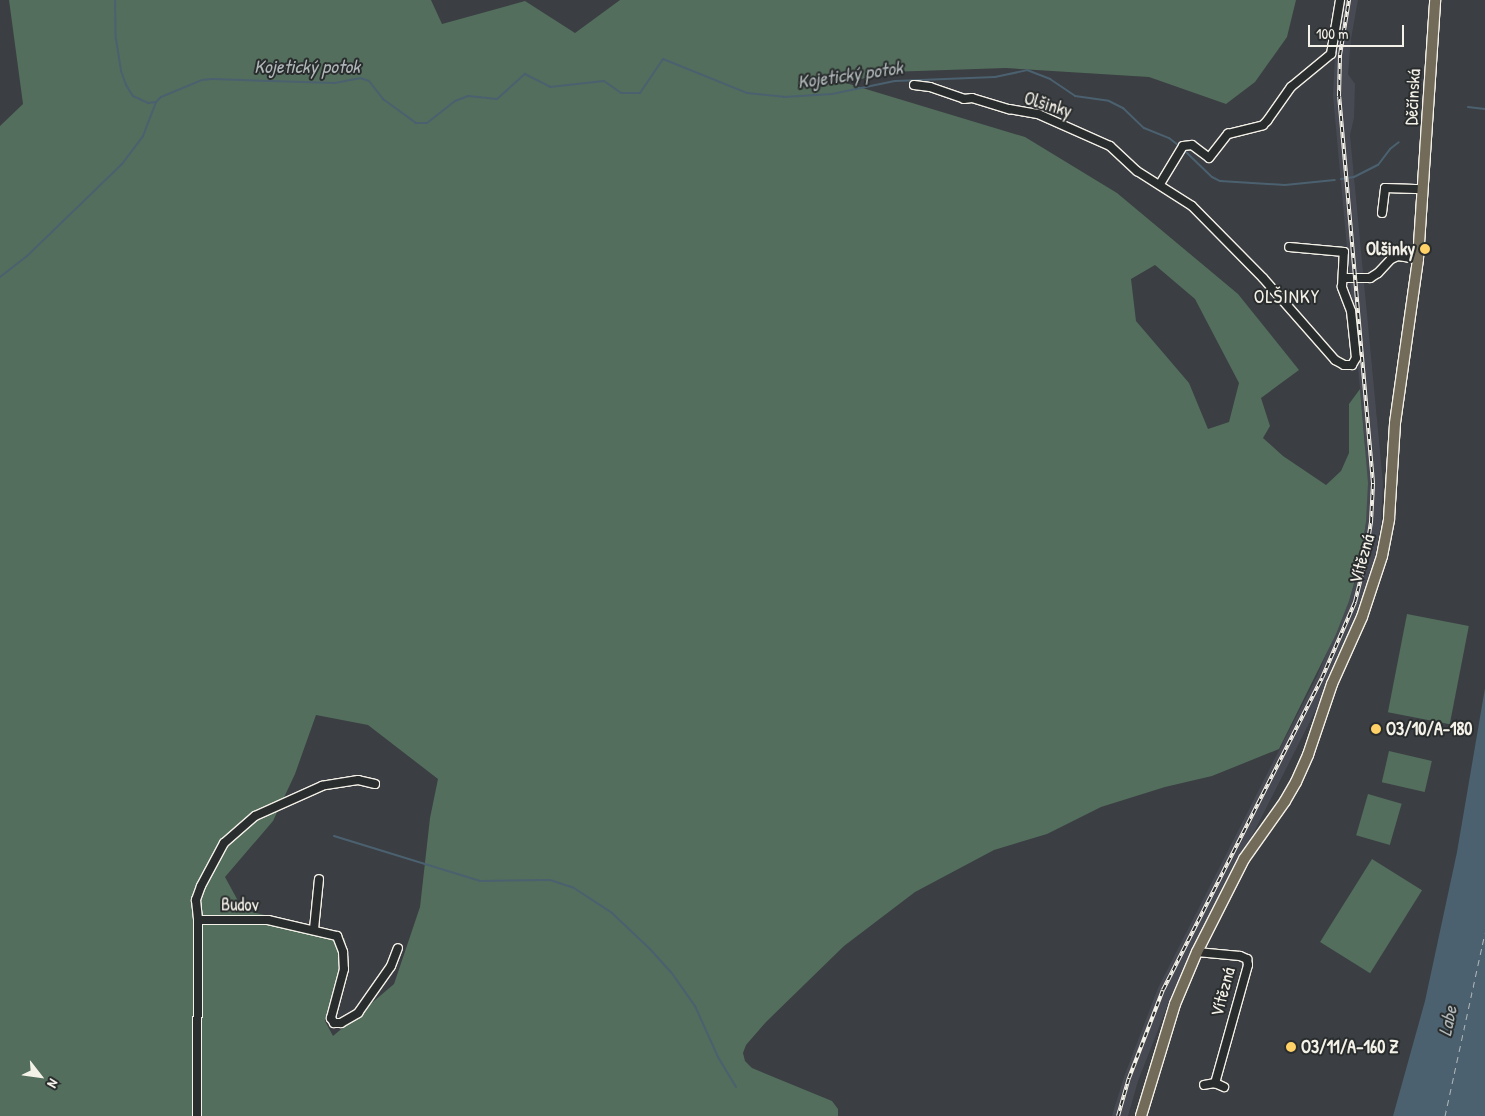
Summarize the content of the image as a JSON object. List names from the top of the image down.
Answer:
{
  "streets": {
    "main road": ["Děčínská", "Vítězná"],
    "street": ["Olšinky", "Budov"]
  },
  "crossings": [
    ["Děčínská", "Vítězná"]
  ],
  "districts": ["OLŠINKY"],
  "water": ["Kojetický potok", "Labe"],
  "places": ["Olšinky", "O3/10/A-180", "O3/11/A-160 Z"],
  "scale_bar": "100 m",
  "north": "bottom right"
}
